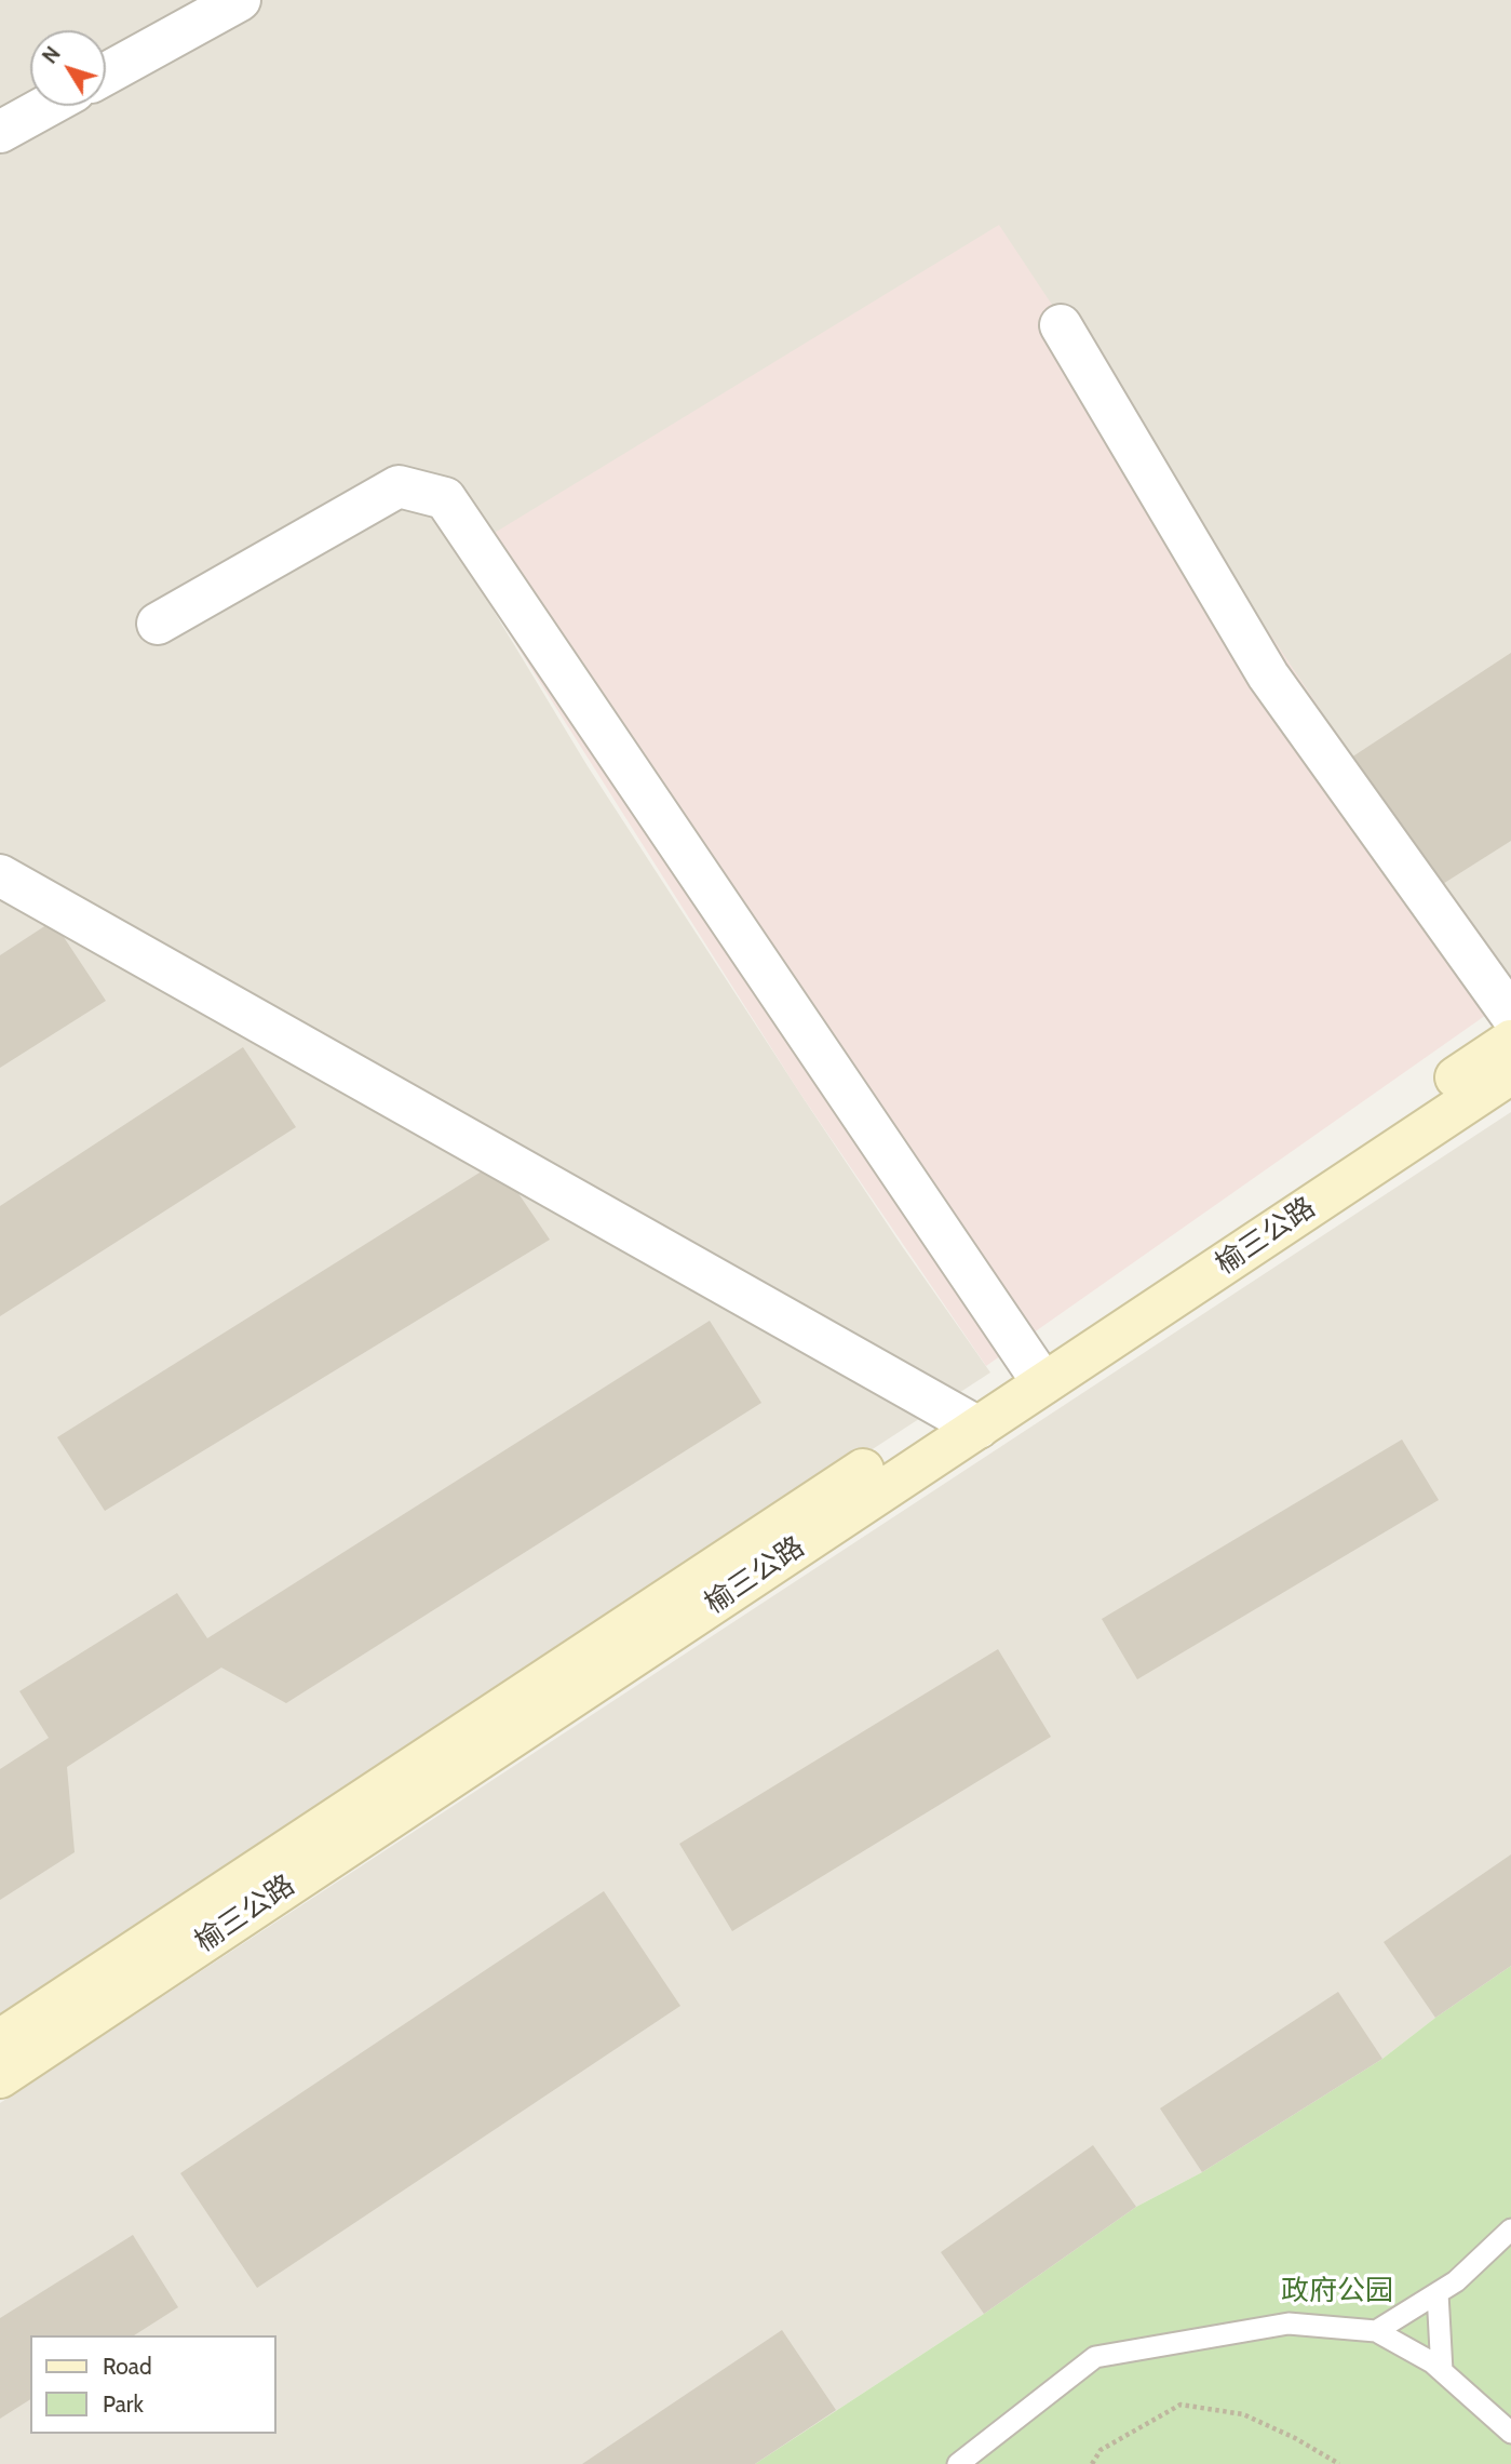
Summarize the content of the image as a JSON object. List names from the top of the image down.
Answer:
{
  "streets": {
    "main road": ["榆三公路"]
  },
  "parks": ["政府公园"],
  "legend": ["Road", "Park"],
  "north": "top left"
}
